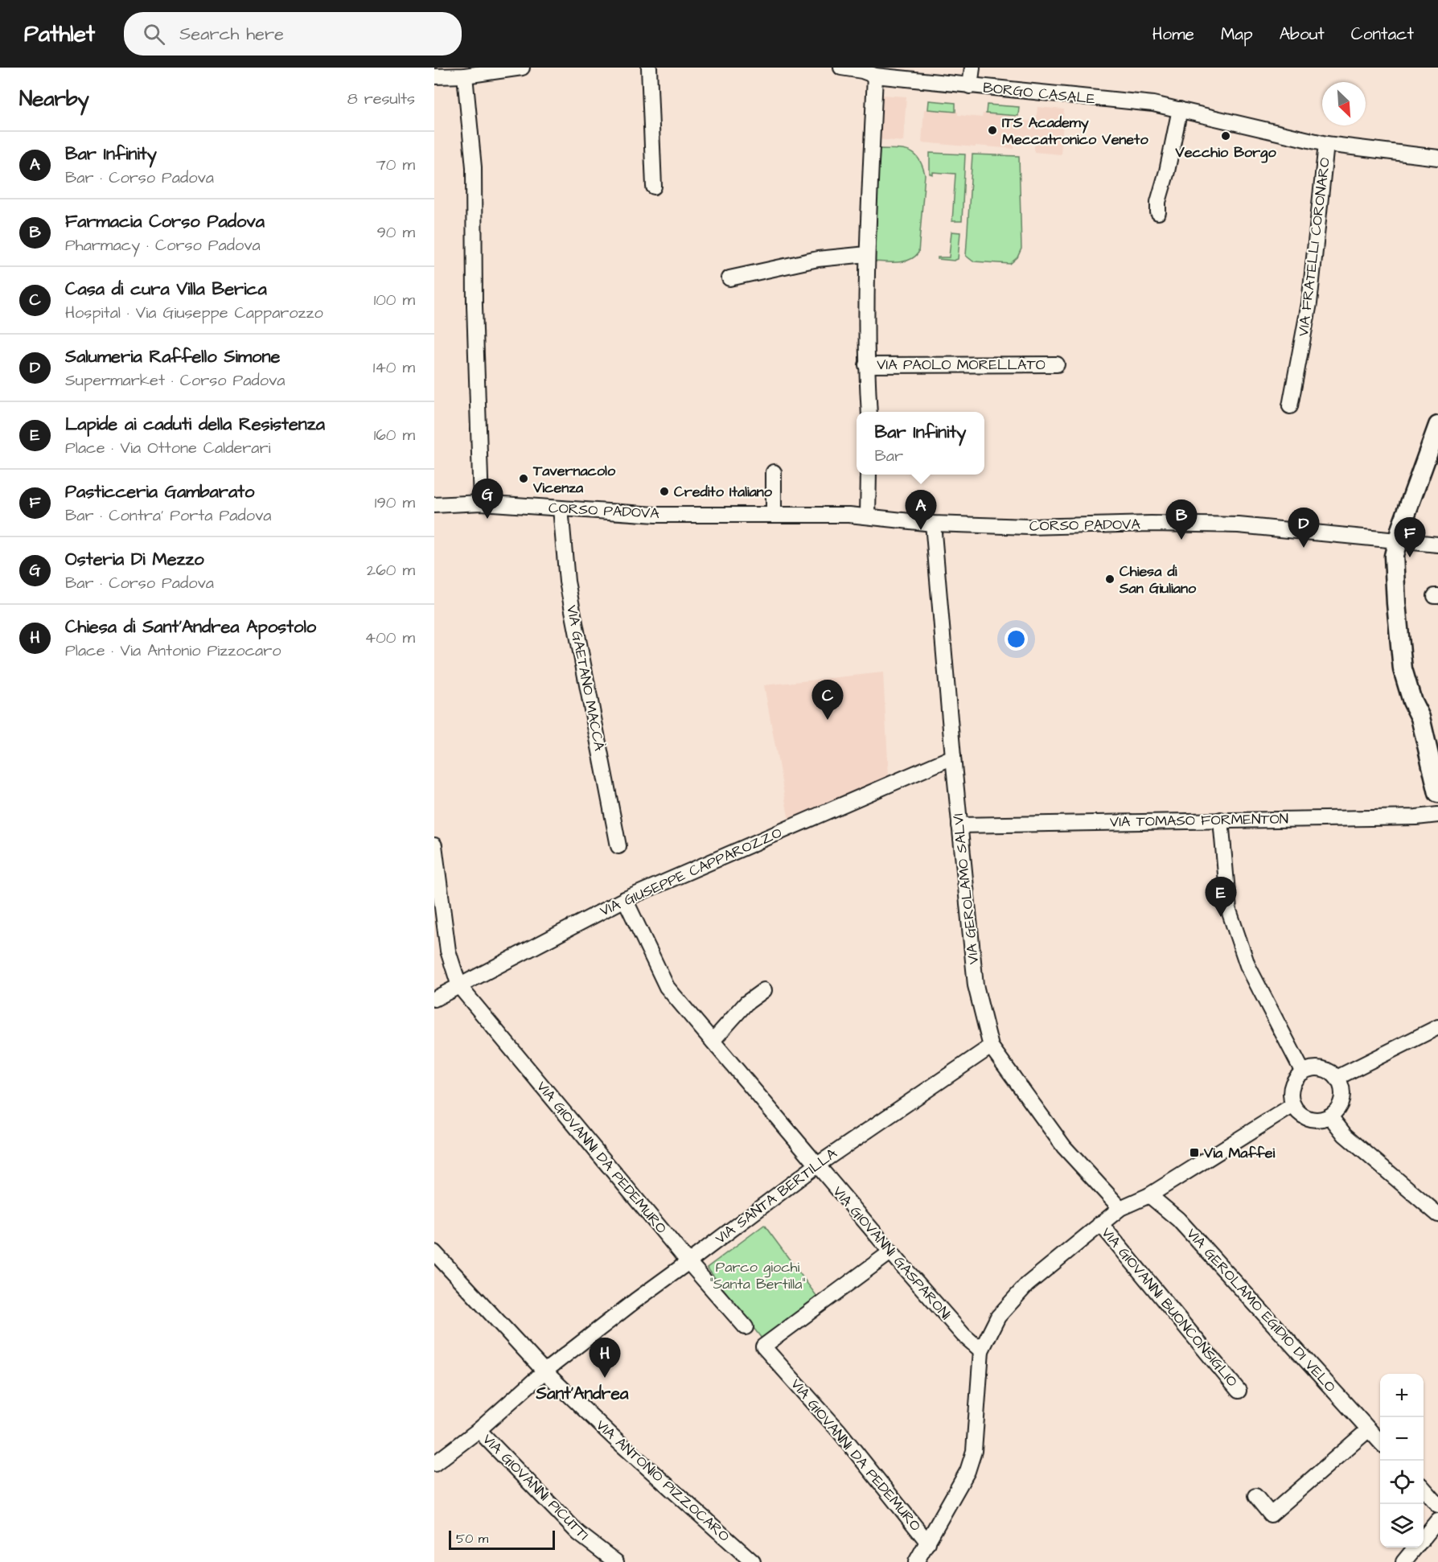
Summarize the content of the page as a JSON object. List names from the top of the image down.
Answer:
{
  "streets": {
    "street": [
      "BORGO CASALE",
      "VIA FRATELLI CORONARO",
      "VIA PAOLO MORELLATO",
      "CORSO PADOVA",
      "VIA GAETANO MACCÀ",
      "VIA TOMASO FORMENTON",
      "VIA GIUSEPPE CAPPAROZZO",
      "VIA GEROLAMO SALVI",
      "VIA GIOVANNI DA PEDEMURO",
      "VIA SANTA BERTILLA",
      "VIA GIOVANNI GASPARONI",
      "VIA GIOVANNI BUONCONSIGLIO",
      "VIA GEROLAMO EGIDIO DI VELO",
      "VIA ANTONIO PIZZOCARO",
      "VIA GIOVANNI PICUTTI"
    ]
  },
  "crossings": [
    ["BORGO CASALE", "VIA FRATELLI CORONARO"],
    ["CORSO PADOVA", "VIA GAETANO MACCÀ"],
    ["CORSO PADOVA", "VIA GEROLAMO SALVI"],
    ["VIA TOMASO FORMENTON", "VIA GEROLAMO SALVI"],
    ["VIA GIUSEPPE CAPPAROZZO", "VIA GEROLAMO SALVI"],
    ["VIA GIUSEPPE CAPPAROZZO", "VIA GIOVANNI DA PEDEMURO"],
    ["VIA GIUSEPPE CAPPAROZZO", "VIA GIOVANNI GASPARONI"],
    ["VIA GEROLAMO SALVI", "VIA SANTA BERTILLA"],
    ["VIA GIOVANNI DA PEDEMURO", "VIA SANTA BERTILLA"],
    ["VIA GIOVANNI DA PEDEMURO", "VIA GIOVANNI GASPARONI"],
    ["VIA SANTA BERTILLA", "VIA GIOVANNI GASPARONI"],
    ["VIA SANTA BERTILLA", "VIA ANTONIO PIZZOCARO"],
    ["VIA SANTA BERTILLA", "VIA GIOVANNI PICUTTI"]
  ],
  "districts": ["Sant'Andrea"],
  "parks": ["Parco giochi \"Santa Bertilla\""],
  "places": {
    "other": [
      "ITS Academy Meccatronico Veneto",
      "Vecchio Borgo",
      "Tavernacolo Vicenza",
      "Credito Italiano",
      "Chiesa di San Giuliano"
    ],
    "transit": ["Via Maffei"]
  },
  "scale_bar": "50 m",
  "north": "bottom right",
  "page": {
    "header": "Pathlet",
    "search": "Search here",
    "nav": [
      "Home",
      "Map",
      "About",
      "Contact"
    ],
    "heading": ["Nearby", "8 results"],
    "list": [
      {
        "mark": "A",
        "name": "Bar Infinity",
        "note": "Bar · Corso Padova",
        "value": "70 m"
      },
      {
        "mark": "B",
        "name": "Farmacia Corso Padova",
        "note": "Pharmacy · Corso Padova",
        "value": "90 m"
      },
      {
        "mark": "C",
        "name": "Casa di cura Villa Berica",
        "note": "Hospital · Via Giuseppe Capparozzo",
        "value": "100 m"
      },
      {
        "mark": "D",
        "name": "Salumeria Raffello Simone",
        "note": "Supermarket · Corso Padova",
        "value": "140 m"
      },
      {
        "mark": "E",
        "name": "Lapide ai caduti della Resistenza",
        "note": "Place · Via Ottone Calderari",
        "value": "160 m"
      },
      {
        "mark": "F",
        "name": "Pasticceria Gambarato",
        "note": "Bar · Contra' Porta Padova",
        "value": "190 m"
      },
      {
        "mark": "G",
        "name": "Osteria Di Mezzo",
        "note": "Bar · Corso Padova",
        "value": "260 m"
      },
      {
        "mark": "H",
        "name": "Chiesa di Sant'Andrea Apostolo",
        "note": "Place · Via Antonio Pizzocaro",
        "value": "400 m"
      }
    ],
    "popup": ["Bar Infinity", "Bar"],
    "pins": [
      "G",
      "A",
      "B",
      "D",
      "F",
      "C",
      "E",
      "H"
    ],
    "map_buttons": ["+", "−"],
    "scale": "50 m"
  }
}
